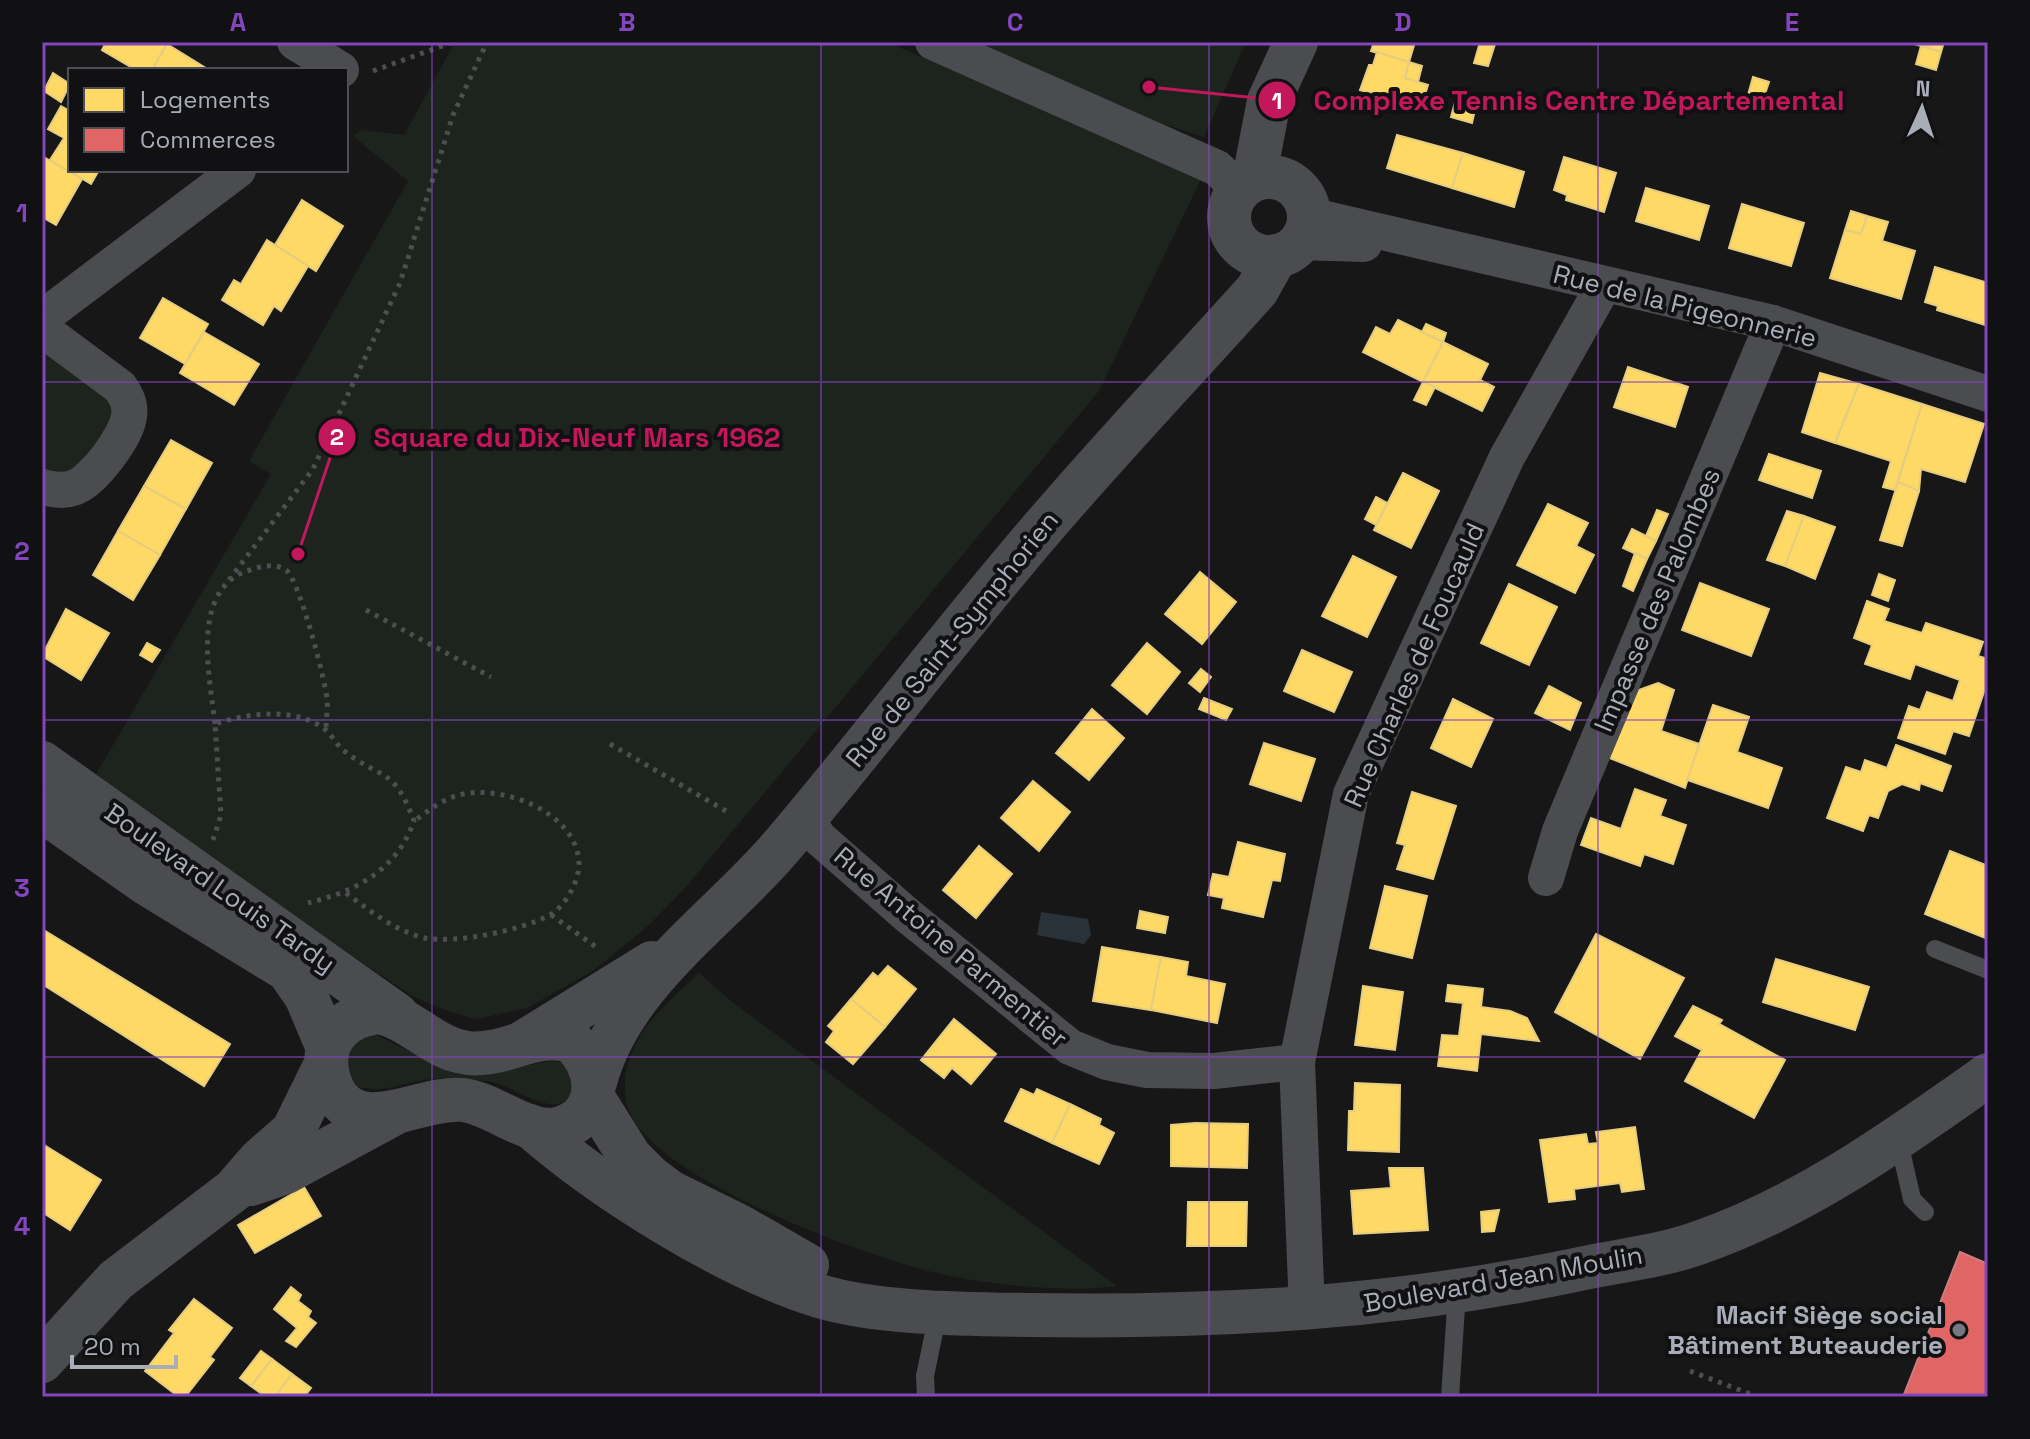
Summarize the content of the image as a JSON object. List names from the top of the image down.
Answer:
{
  "streets": {
    "street": [
      "Rue de la Pigeonnerie",
      "Impasse des Palombes",
      "Rue de Saint-Symphorien",
      "Rue Charles de Foucauld",
      "Boulevard Louis Tardy",
      "Rue Antoine Parmentier",
      "Boulevard Jean Moulin"
    ]
  },
  "crossings": [
    ["Rue de la Pigeonnerie", "Impasse des Palombes"],
    ["Rue de la Pigeonnerie", "Rue de Saint-Symphorien"],
    ["Rue de la Pigeonnerie", "Rue Charles de Foucauld"],
    ["Rue de Saint-Symphorien", "Boulevard Louis Tardy"],
    ["Rue de Saint-Symphorien", "Rue Antoine Parmentier"],
    ["Rue de Saint-Symphorien", "Boulevard Jean Moulin"],
    ["Rue Charles de Foucauld", "Rue Antoine Parmentier"],
    ["Rue Charles de Foucauld", "Boulevard Jean Moulin"],
    ["Boulevard Louis Tardy", "Boulevard Jean Moulin"]
  ],
  "places": ["Complexe Tennis Centre Départemental", "Square du Dix-Neuf Mars 1962", "Macif Siège social Bâtiment Buteauderie"],
  "legend": ["Logements", "Commerces"],
  "scale_bar": "20 m",
  "north": "top",
  "grid": {
    "columns": [
      "A",
      "B",
      "C",
      "D",
      "E"
    ],
    "rows": [
      "1",
      "2",
      "3",
      "4"
    ]
  }
}
